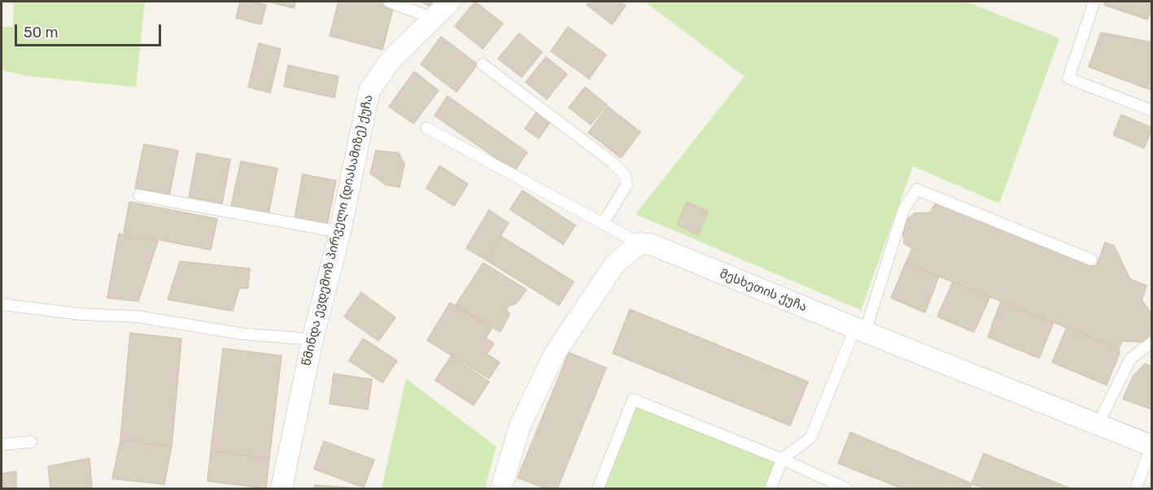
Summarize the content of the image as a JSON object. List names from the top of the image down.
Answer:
{
  "streets": {
    "street": ["წმინდა ევდემოზ პირველი (დიასამიზე) ქუჩა", "მესხეთის ქუჩა"]
  },
  "scale_bar": "50 m"
}
